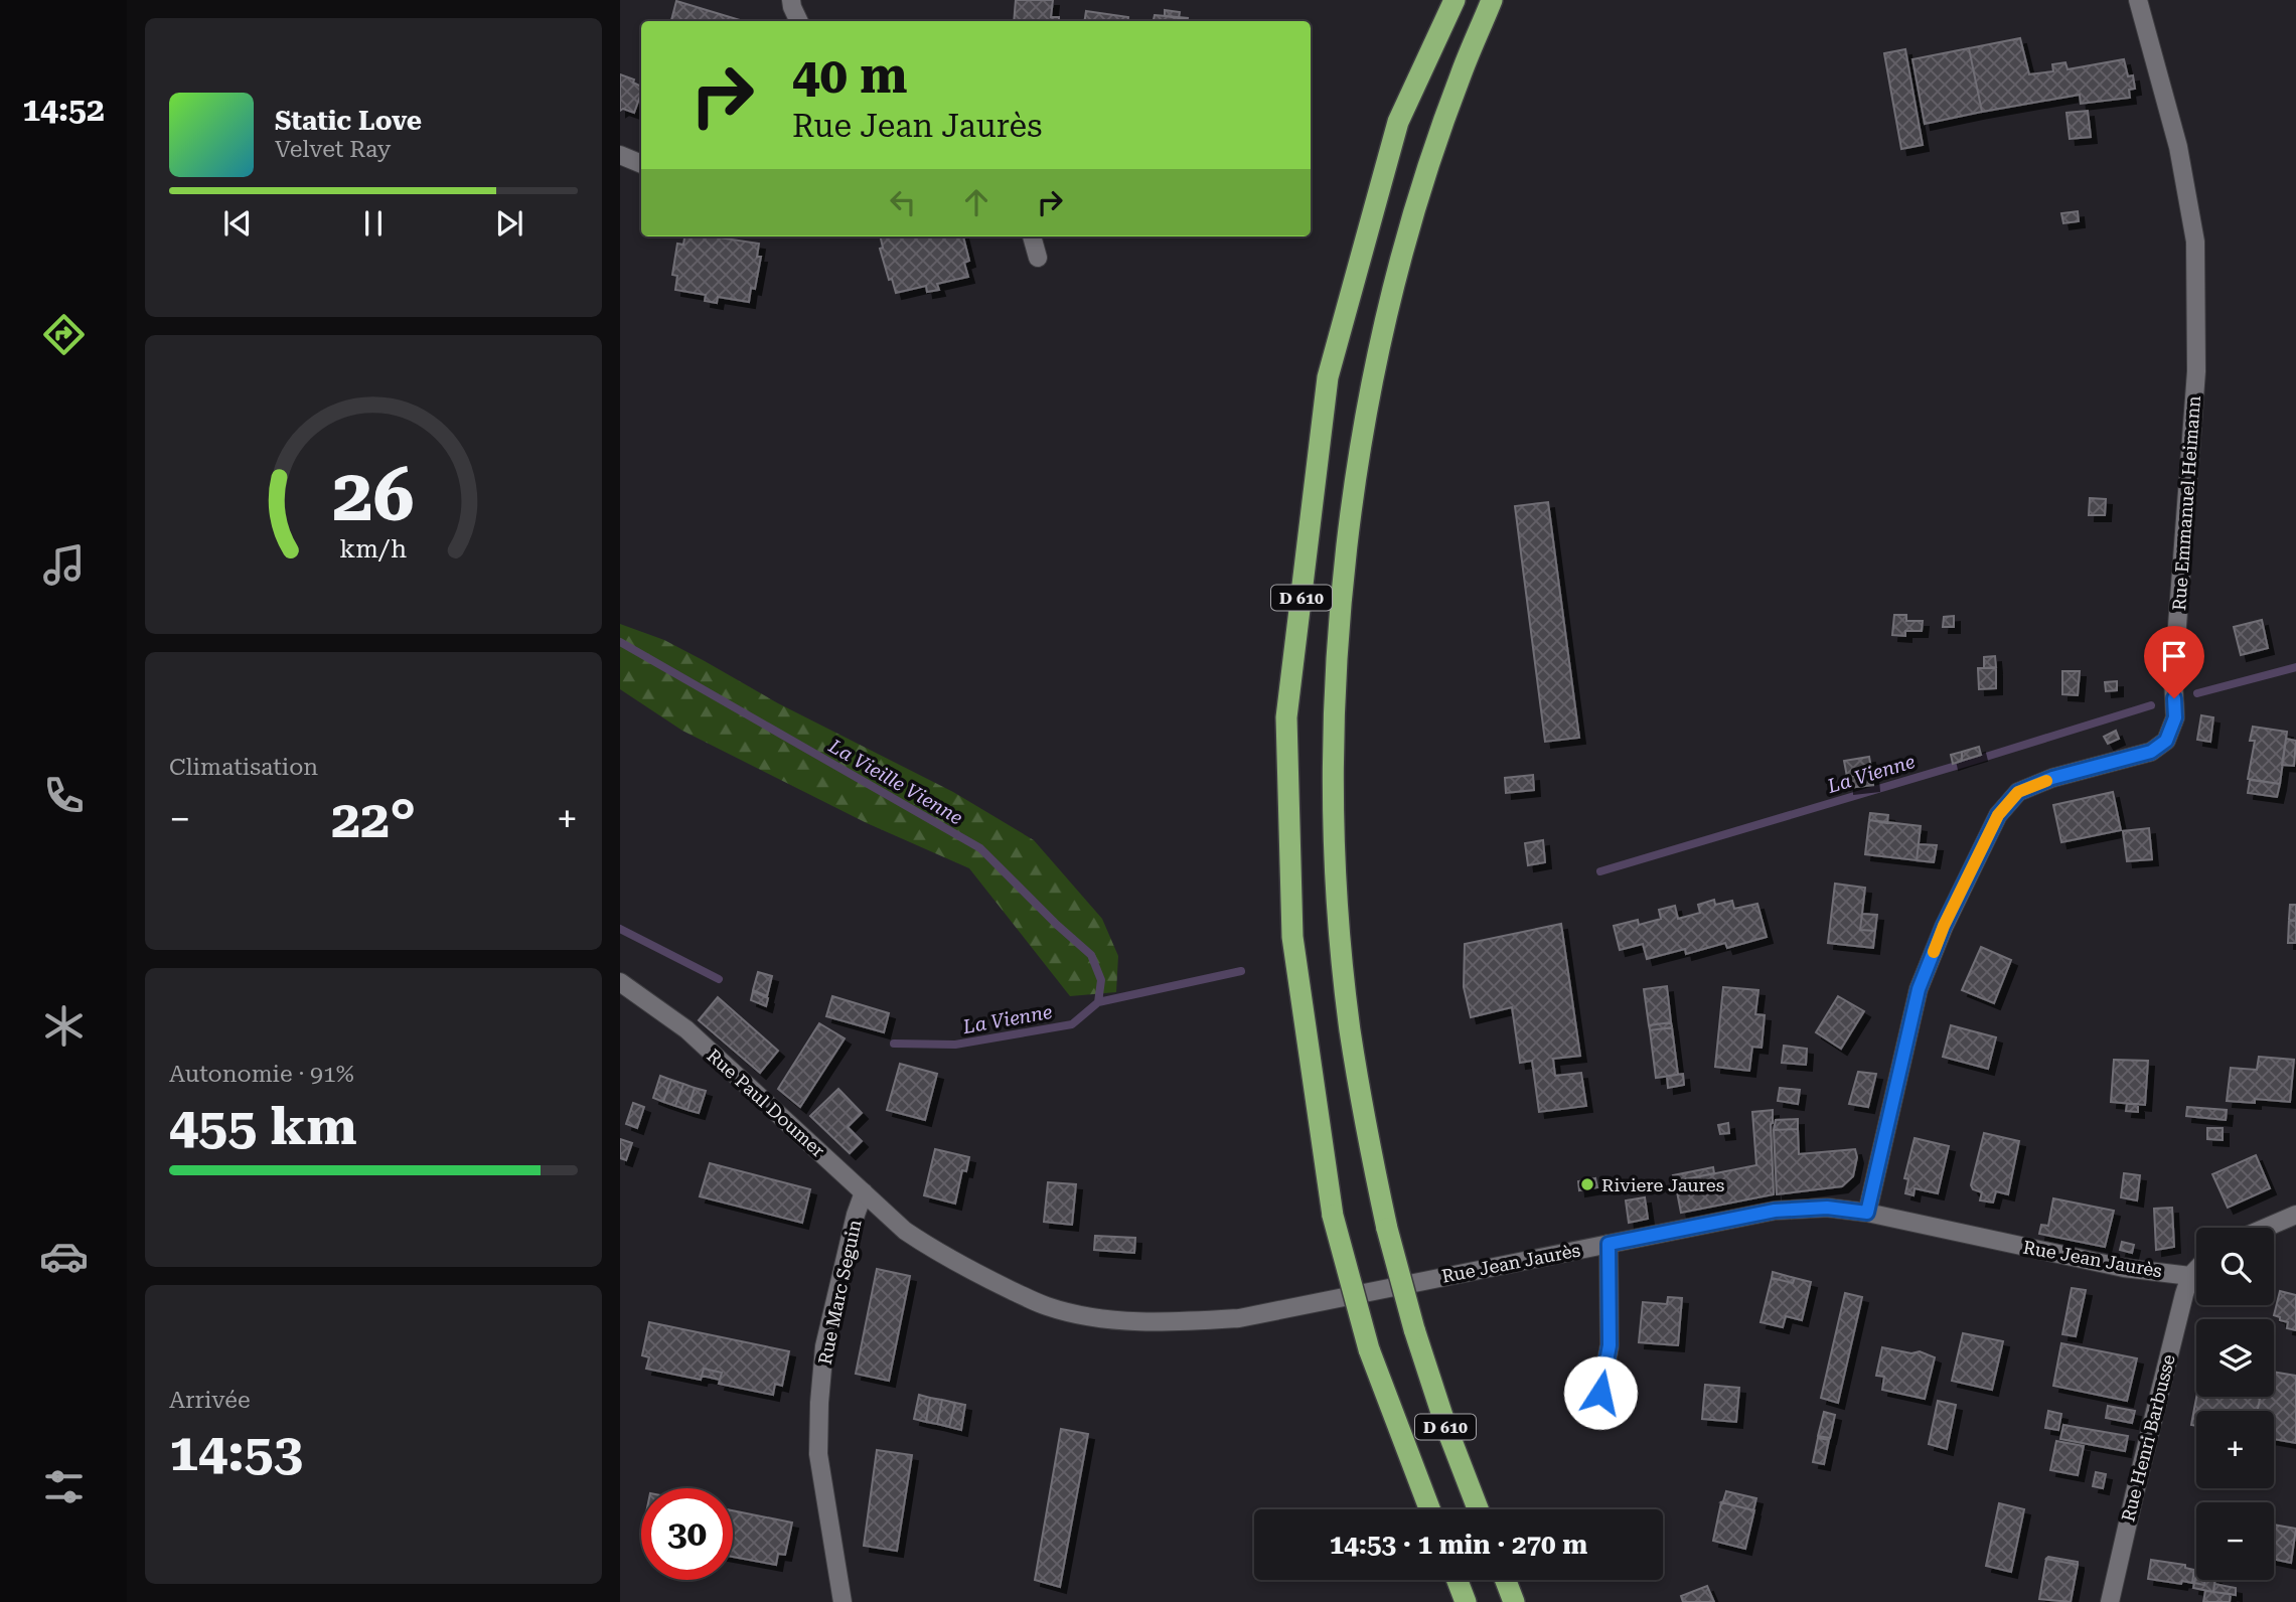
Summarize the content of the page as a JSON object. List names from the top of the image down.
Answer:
{
  "streets": {
    "highway": ["D 610"],
    "street": [
      "Rue Emmanuel Heimann",
      "Rue Paul Doumer",
      "Rue Jean Jaurès",
      "Rue Marc Seguin",
      "Rue Henri Barbusse"
    ]
  },
  "crossings": [
    ["Rue Emmanuel Heimann", "Rue Jean Jaurès"],
    ["Rue Paul Doumer", "Rue Jean Jaurès"],
    ["Rue Paul Doumer", "Rue Marc Seguin"],
    ["Rue Jean Jaurès", "Rue Henri Barbusse"]
  ],
  "water": ["La Vienne", "La Vieille Vienne"],
  "places": ["Riviere Jaures"],
  "page": {
    "tabs": "14:52",
    "turn": ["40 m", "Rue Jean Jaurès"],
    "song": ["Static Love", "Velvet Ray"],
    "tile": [
      "Climatisation",
      ["Autonomie · 91%", "455 km"],
      ["Arrivée", "14:53"]
    ],
    "heat": ["−", "22°", "+"],
    "map_buttons": ["+", "−"],
    "limit": "30",
    "trip": "14:53 · 1 min · 270 m",
    "gauge": ["26", "km/h"]
  }
}
